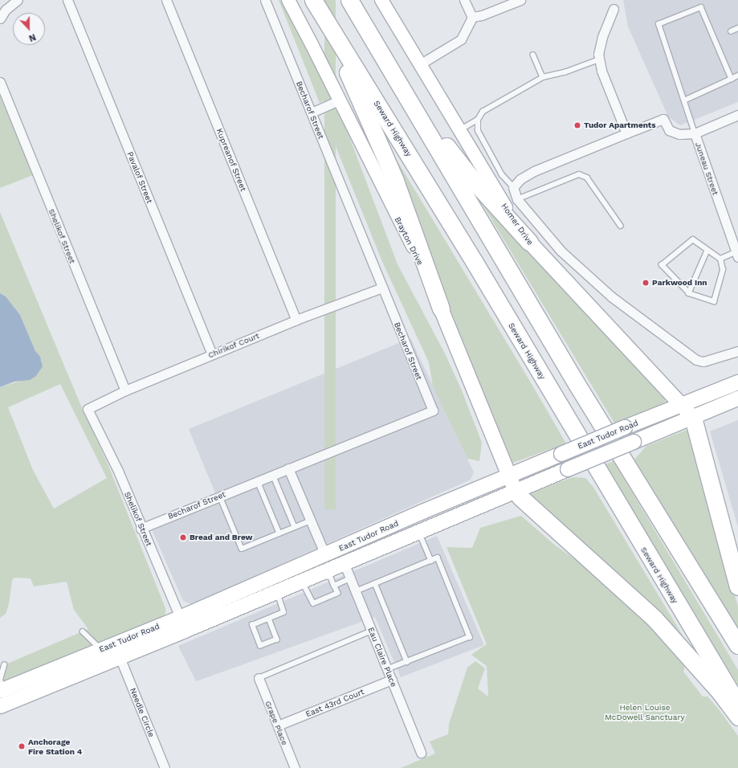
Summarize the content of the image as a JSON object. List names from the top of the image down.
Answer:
{
  "streets": {
    "highway": ["Seward Highway"],
    "main road": ["Homer Drive", "Brayton Drive", "East Tudor Road"],
    "street": [
      "Becharof Street",
      "Kupreanof Street",
      "Juneau Street",
      "Pavalof Street",
      "Shelikof Street",
      "Chirikof Court",
      "Eau Claire Place",
      "East 43rd Court",
      "Needle Circle",
      "Grape Place"
    ]
  },
  "crossings": [
    ["Becharof Street", "Shelikof Street"],
    ["Becharof Street", "Chirikof Court"],
    ["Kupreanof Street", "Chirikof Court"],
    ["Pavalof Street", "Chirikof Court"],
    ["Homer Drive", "East Tudor Road"],
    ["Shelikof Street", "Chirikof Court"],
    ["Shelikof Street", "East Tudor Road"],
    ["Brayton Drive", "East Tudor Road"],
    ["East Tudor Road", "Eau Claire Place"],
    ["East Tudor Road", "Needle Circle"],
    ["Eau Claire Place", "East 43rd Court"],
    ["East 43rd Court", "Grape Place"]
  ],
  "parks": ["Helen Louise McDowell Sanctuary"],
  "places": [
    "Tudor Apartments",
    "Parkwood Inn",
    "Bread and Brew",
    "Anchorage Fire Station 4"
  ],
  "north": "bottom"
}
